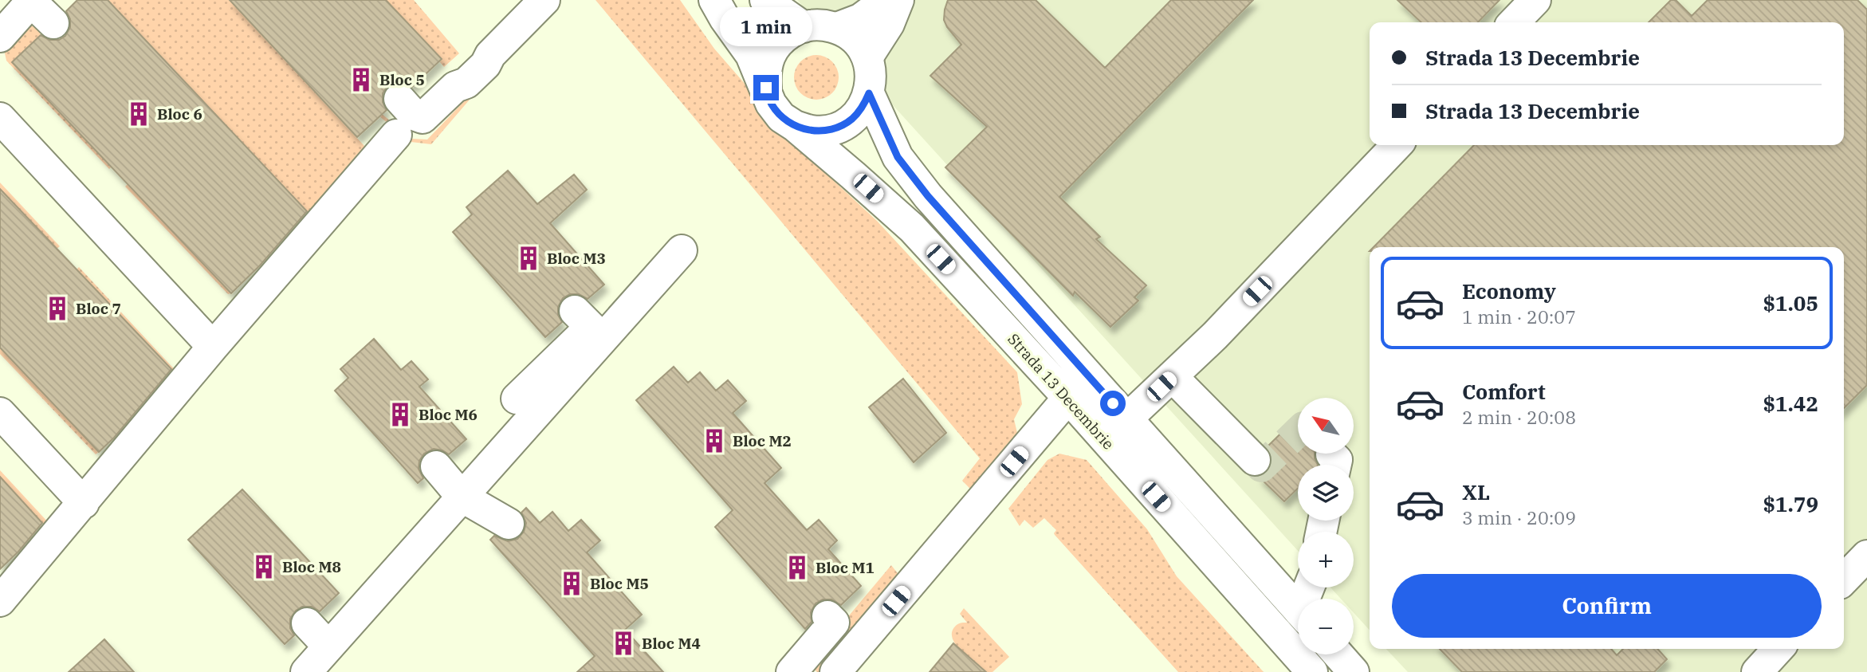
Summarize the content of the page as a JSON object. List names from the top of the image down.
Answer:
{
  "streets": {
    "main road": ["Strada 13 Decembrie"]
  },
  "places": {
    "building": [
      "Bloc 5",
      "Bloc 6",
      "Bloc M3",
      "Bloc 7",
      "Bloc M6",
      "Bloc M2",
      "Bloc M8",
      "Bloc M1",
      "Bloc M5",
      "Bloc M4"
    ]
  },
  "north": "top left",
  "page": {
    "bubble": "1 min",
    "banner": ["Strada 13 Decembrie", "Strada 13 Decembrie"],
    "list": [
      {
        "name": "Economy",
        "note": "1 min · 20:07",
        "value": "$1.05"
      },
      {
        "name": "Comfort",
        "note": "2 min · 20:08",
        "value": "$1.42"
      },
      {
        "name": "XL",
        "note": "3 min · 20:09",
        "value": "$1.79"
      }
    ],
    "map_buttons": ["+", "−"],
    "buttons": "Confirm"
  }
}
